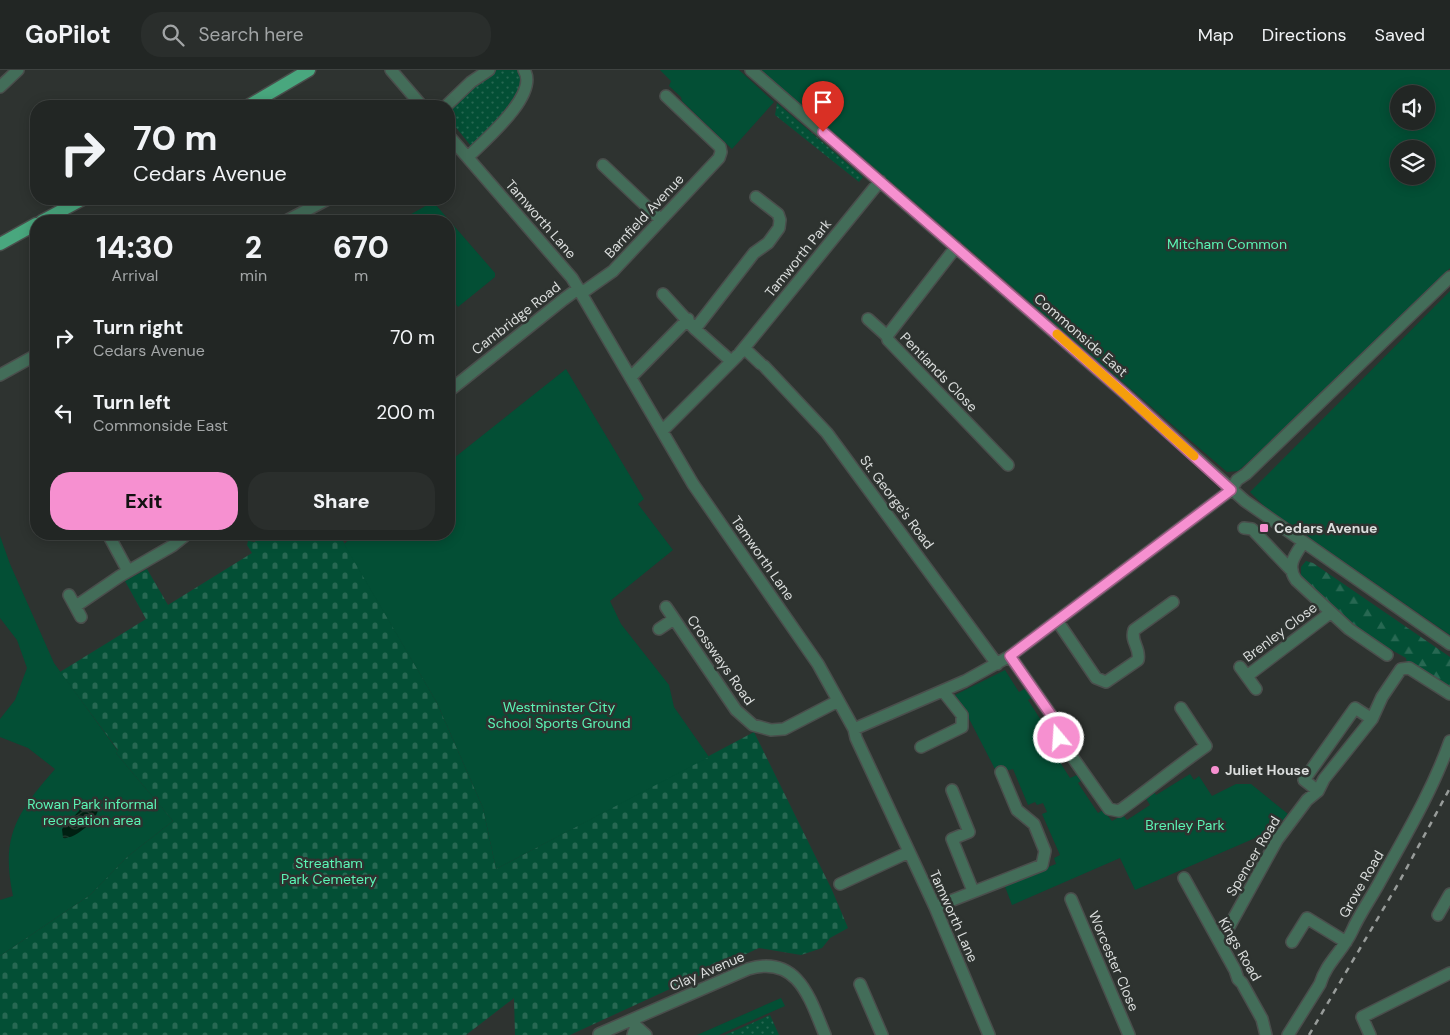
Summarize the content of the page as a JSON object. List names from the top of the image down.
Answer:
{
  "streets": {
    "street": [
      "Barnfield Avenue",
      "Tamworth Lane",
      "Tamworth Park",
      "Cambridge Road",
      "Commonside East",
      "Pentlands Close",
      "St. George's Road",
      "Brenley Close",
      "Crossways Road",
      "Spencer Road",
      "Grove Road",
      "Kings Road",
      "Worcester Close",
      "Clay Avenue"
    ]
  },
  "crossings": [
    ["Barnfield Avenue", "Tamworth Lane"],
    ["Barnfield Avenue", "Cambridge Road"],
    ["Tamworth Lane", "Tamworth Park"],
    ["Tamworth Lane", "Cambridge Road"],
    ["Tamworth Lane", "Crossways Road"],
    ["Tamworth Park", "Commonside East"],
    ["Tamworth Park", "St. George's Road"],
    ["Commonside East", "Pentlands Close"],
    ["Spencer Road", "Kings Road"]
  ],
  "parks": [
    "Mitcham Common",
    "Westminster City School Sports Ground",
    "Rowan Park informal recreation area",
    "Brenley Park",
    "Streatham Park Cemetery"
  ],
  "places": {
    "transit": ["Cedars Avenue"],
    "other": ["Juliet House"]
  },
  "page": {
    "header": "GoPilot",
    "search": "Search here",
    "nav": ["Map", "Directions", "Saved"],
    "turn": ["70 m", "Cedars Avenue"],
    "eta": [
      "14:30",
      "Arrival",
      "2",
      "min",
      "670",
      "m"
    ],
    "list": [
      {
        "name": "Turn right",
        "note": "Cedars Avenue",
        "value": "70 m"
      },
      {
        "name": "Turn left",
        "note": "Commonside East",
        "value": "200 m"
      }
    ],
    "buttons": ["Exit", "Share"]
  }
}
